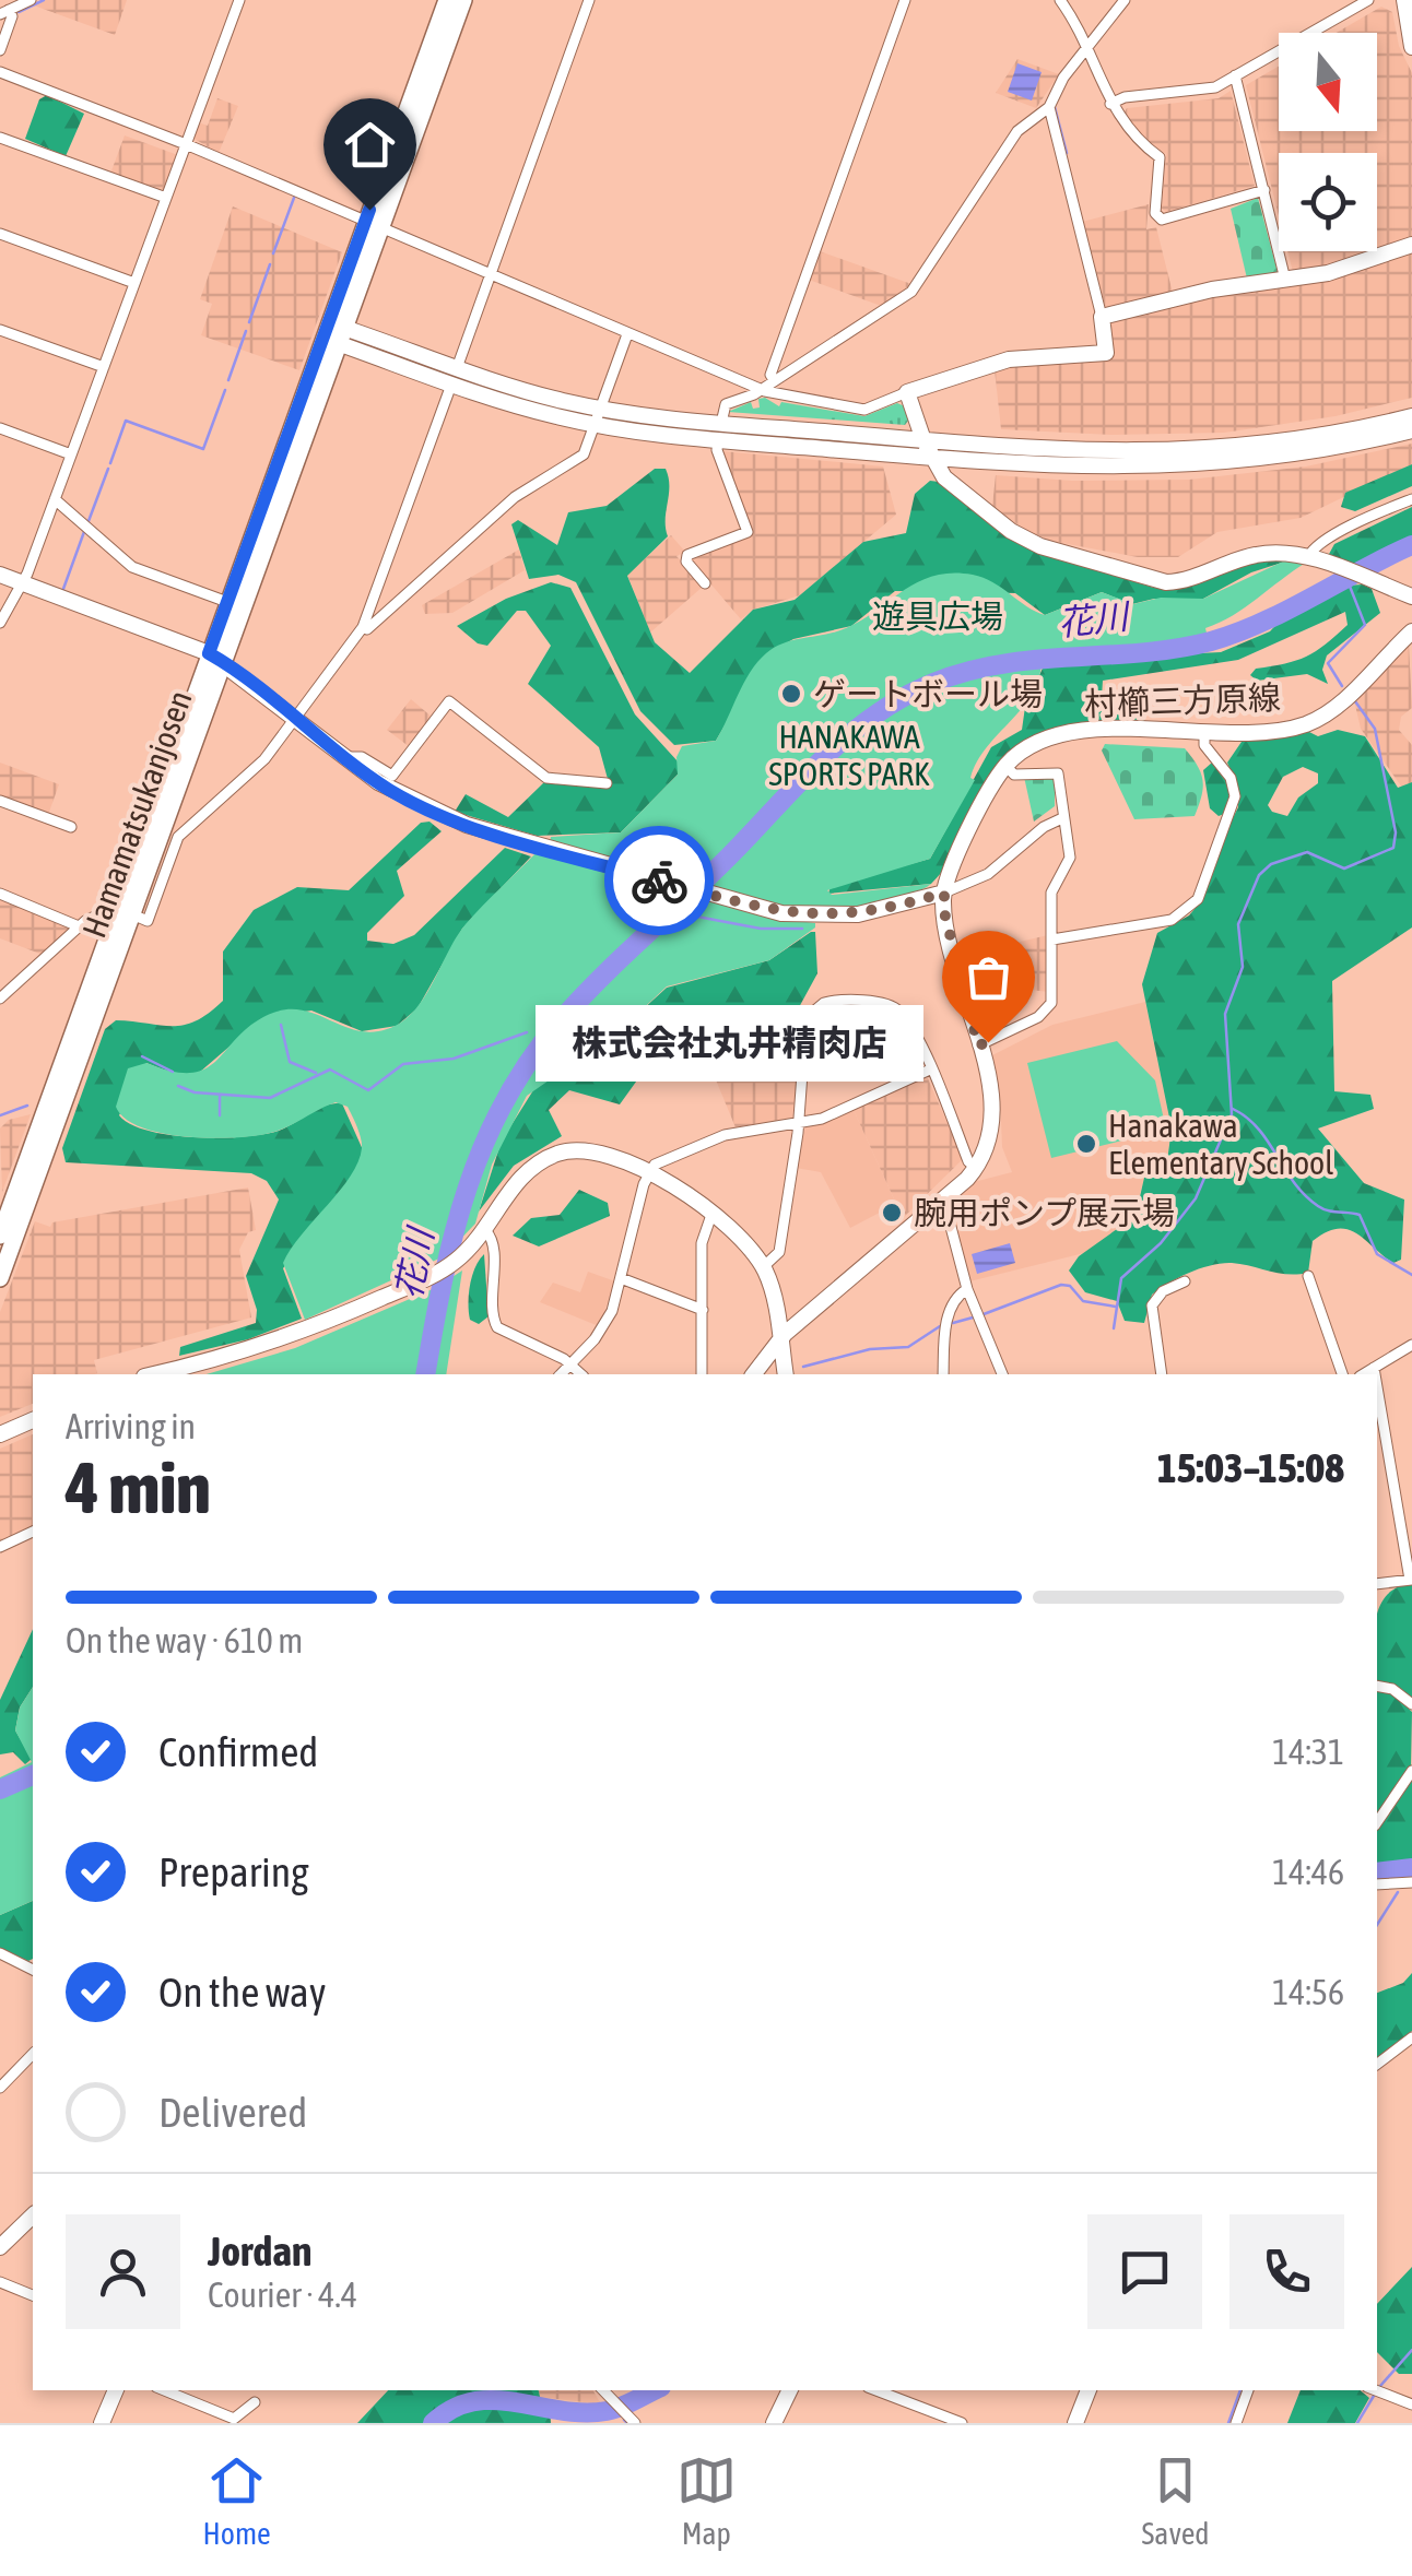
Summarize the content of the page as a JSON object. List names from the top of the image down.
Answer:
{
  "streets": {
    "main road": ["Hamamatsukanjosen"],
    "street": ["村櫛三方原線"]
  },
  "water": ["花川"],
  "parks": ["遊具広場", "HANAKAWA SPORTS PARK"],
  "places": [
    "ゲートボール場",
    "株式会社丸井精肉店",
    "Hanakawa Elementary School",
    "腕用ポンプ展示場"
  ],
  "north": "bottom",
  "page": {
    "bubble": "株式会社丸井精肉店",
    "heading": ["4 min", "Arriving in", "15:03–15:08"],
    "panel": ["Jordan", "Courier · 4.4"],
    "bar": "On the way · 610 m",
    "list": [
      ["Confirmed", "14:31"],
      ["Preparing", "14:46"],
      ["On the way", "14:56"],
      "Delivered"
    ],
    "tabs": ["Home", "Map", "Saved"]
  }
}
